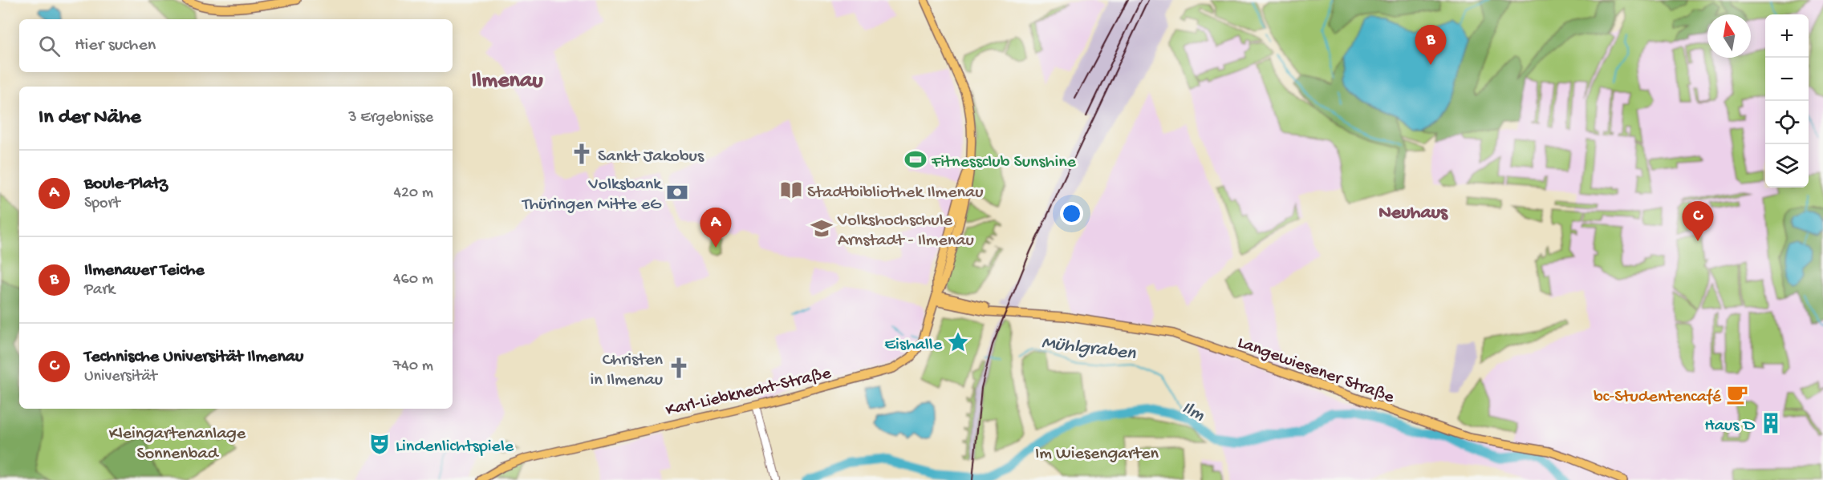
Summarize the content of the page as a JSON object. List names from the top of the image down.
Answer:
{
  "streets": {
    "main road": ["Langewiesener Straße", "Karl-Liebknecht-Straße"]
  },
  "crossings": [
    ["Langewiesener Straße", "Karl-Liebknecht-Straße"]
  ],
  "districts": ["Ilmenau", "Neuhaus"],
  "water": ["Mühlgraben", "Ilm"],
  "parks": ["Kleingartenanlage Sonnenbad", "Im Wiesengarten"],
  "places": {
    "church": ["Sankt Jakobus", "Christen in Ilmenau"],
    "sports": ["Fitnessclub Sunshine"],
    "library": ["Stadtbibliothek Ilmenau"],
    "bank": ["Volksbank Thüringen Mitte eG"],
    "school or university": ["Volkshochschule Arnstadt - Ilmenau"],
    "place": ["Eishalle"],
    "cafe": ["bc-Studentencafé"],
    "building": ["Haus D"],
    "theatre": ["Lindenlichtspiele"]
  },
  "north": "top",
  "page": {
    "map_buttons": ["+", "−"],
    "search": "Hier suchen",
    "pins": ["B", "C", "A"],
    "heading": ["In der Nähe", "3 Ergebnisse"],
    "list": [
      {
        "mark": "A",
        "name": "Boule-Platz",
        "note": "Sport",
        "value": "420 m"
      },
      {
        "mark": "B",
        "name": "Ilmenauer Teiche",
        "note": "Park",
        "value": "460 m"
      },
      {
        "mark": "C",
        "name": "Technische Universität Ilmenau",
        "note": "Universität",
        "value": "740 m"
      }
    ]
  }
}
